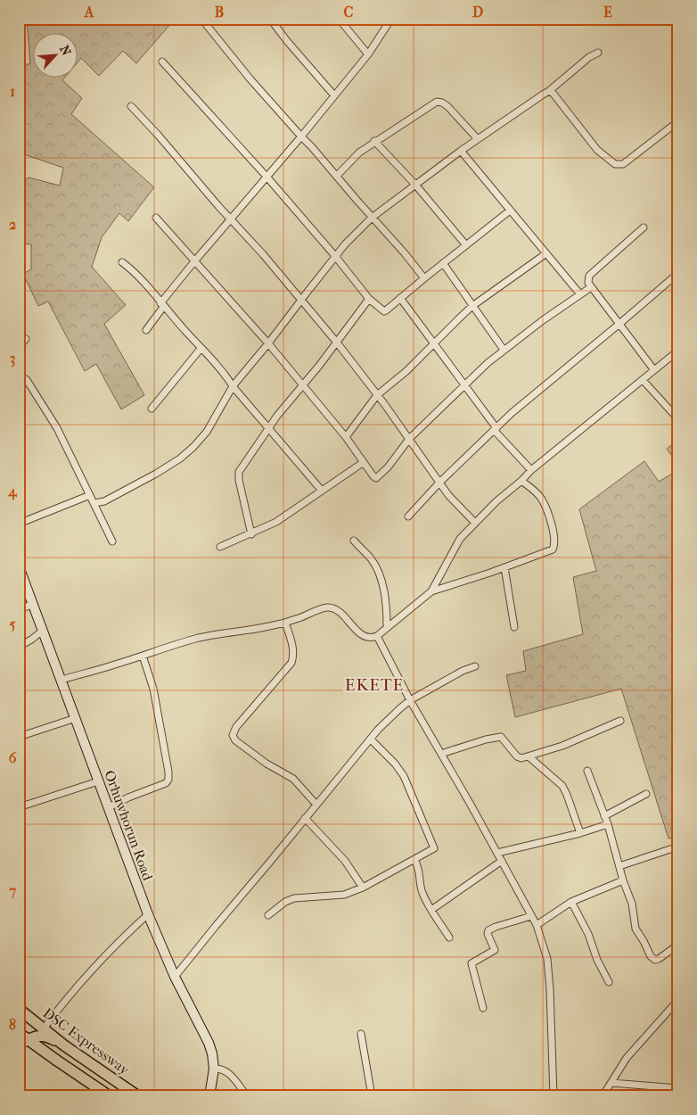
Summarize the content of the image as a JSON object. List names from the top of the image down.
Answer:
{
  "streets": {
    "main road": ["DSC Expressway"],
    "street": ["Orhuwhorun Road"]
  },
  "districts": ["EKETE"],
  "north": "top right",
  "grid": {
    "columns": [
      "A",
      "B",
      "C",
      "D",
      "E"
    ],
    "rows": [
      "1",
      "2",
      "3",
      "4",
      "5",
      "6",
      "7",
      "8"
    ]
  }
}
